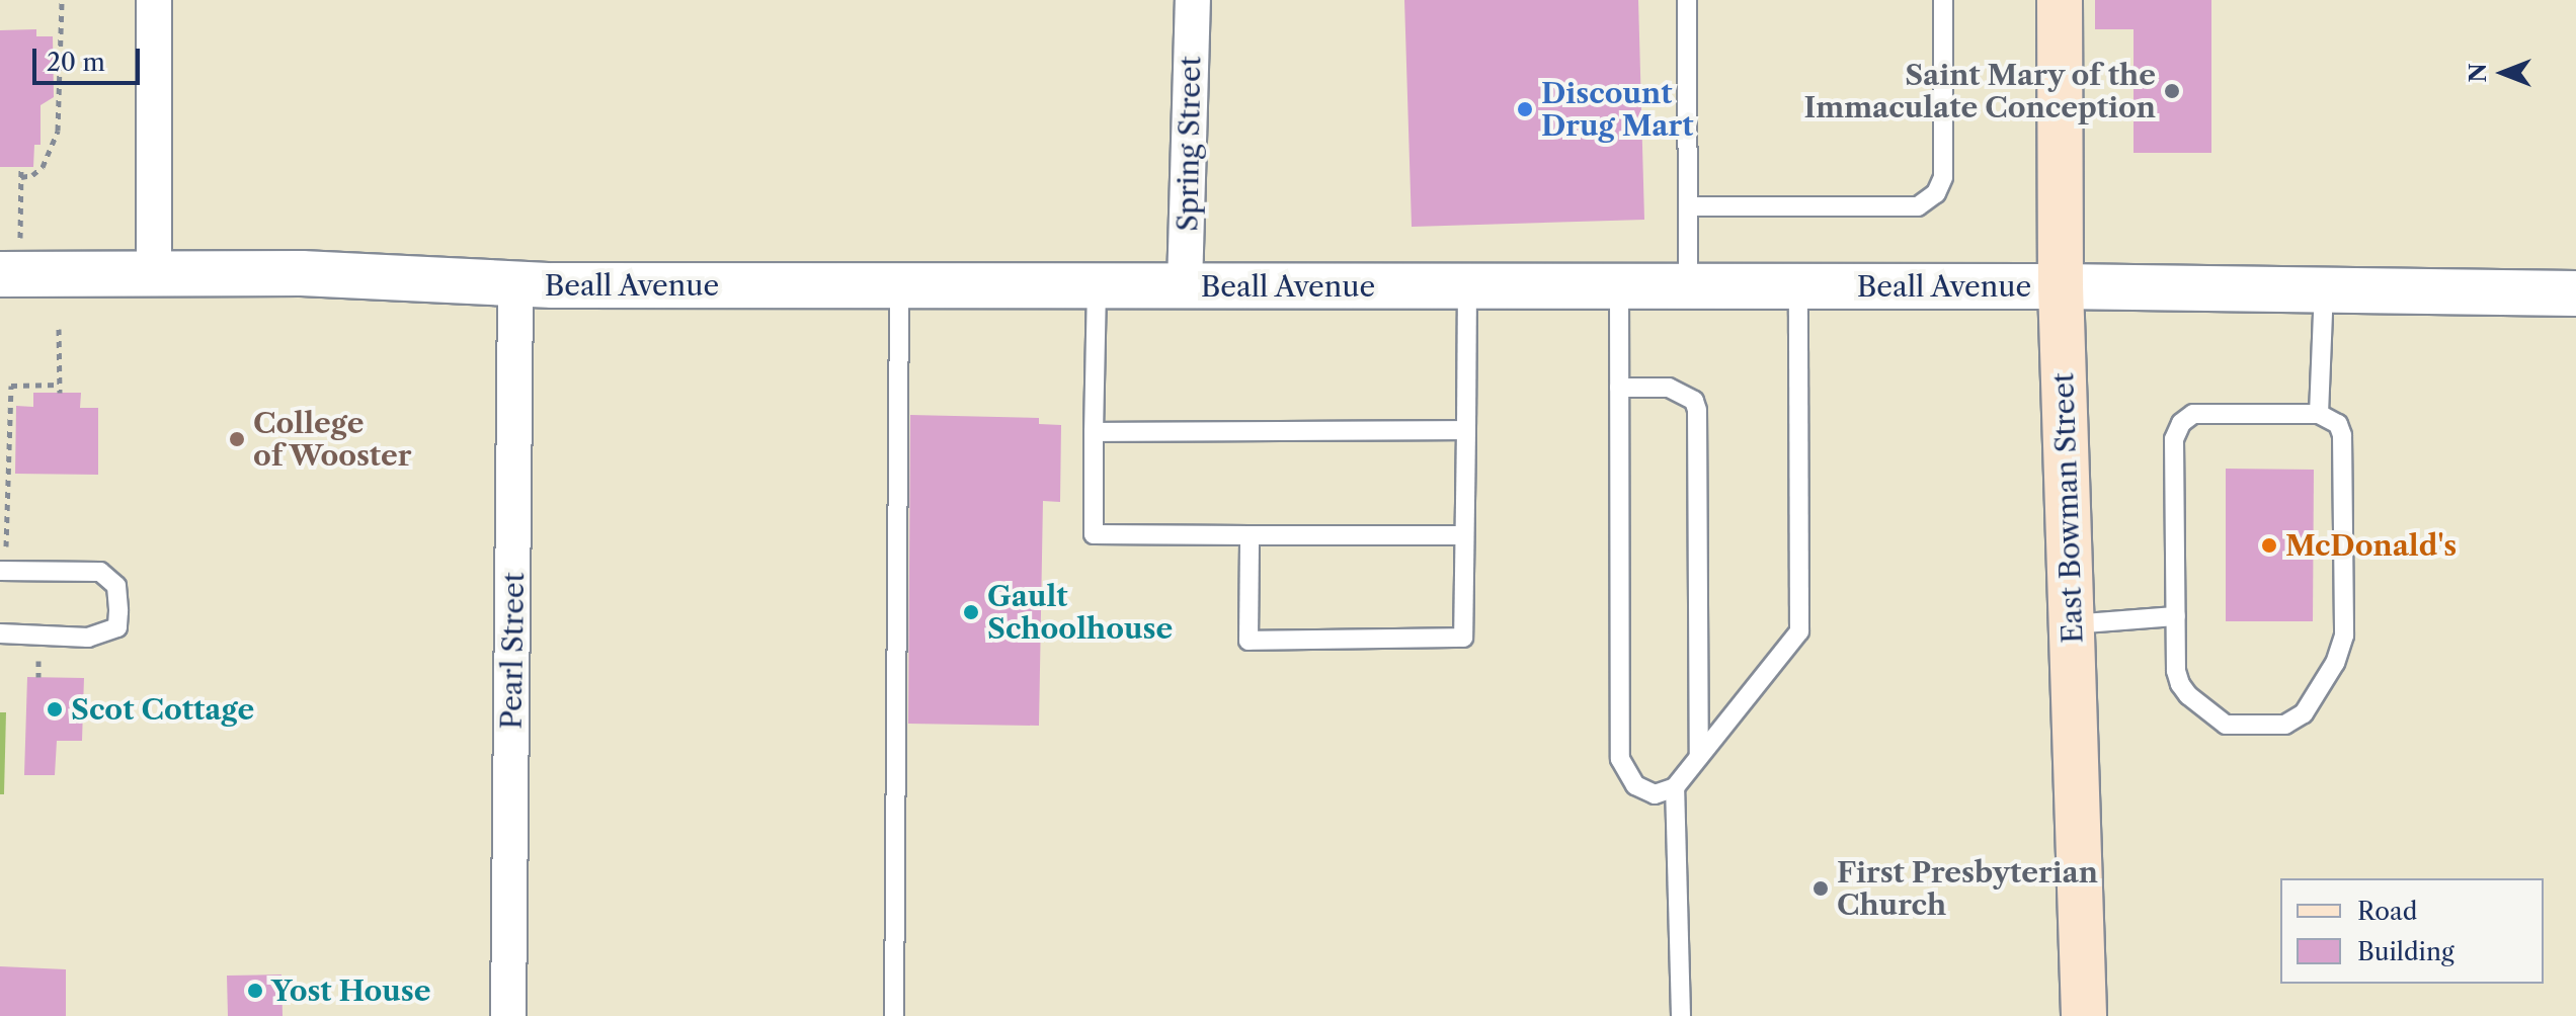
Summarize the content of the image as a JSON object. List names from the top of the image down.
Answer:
{
  "streets": {
    "main road": ["East Bowman Street"],
    "street": ["Spring Street", "Beall Avenue", "Pearl Street"]
  },
  "crossings": [
    ["Spring Street", "Beall Avenue"],
    ["Beall Avenue", "East Bowman Street"],
    ["Beall Avenue", "Pearl Street"]
  ],
  "places": [
    "Saint Mary of the Immaculate Conception",
    "Discount Drug Mart",
    "College of Wooster",
    "McDonald's",
    "Gault Schoolhouse",
    "Scot Cottage",
    "First Presbyterian Church",
    "Yost House"
  ],
  "legend": ["Road", "Building"],
  "scale_bar": "20 m",
  "north": "left"
}
